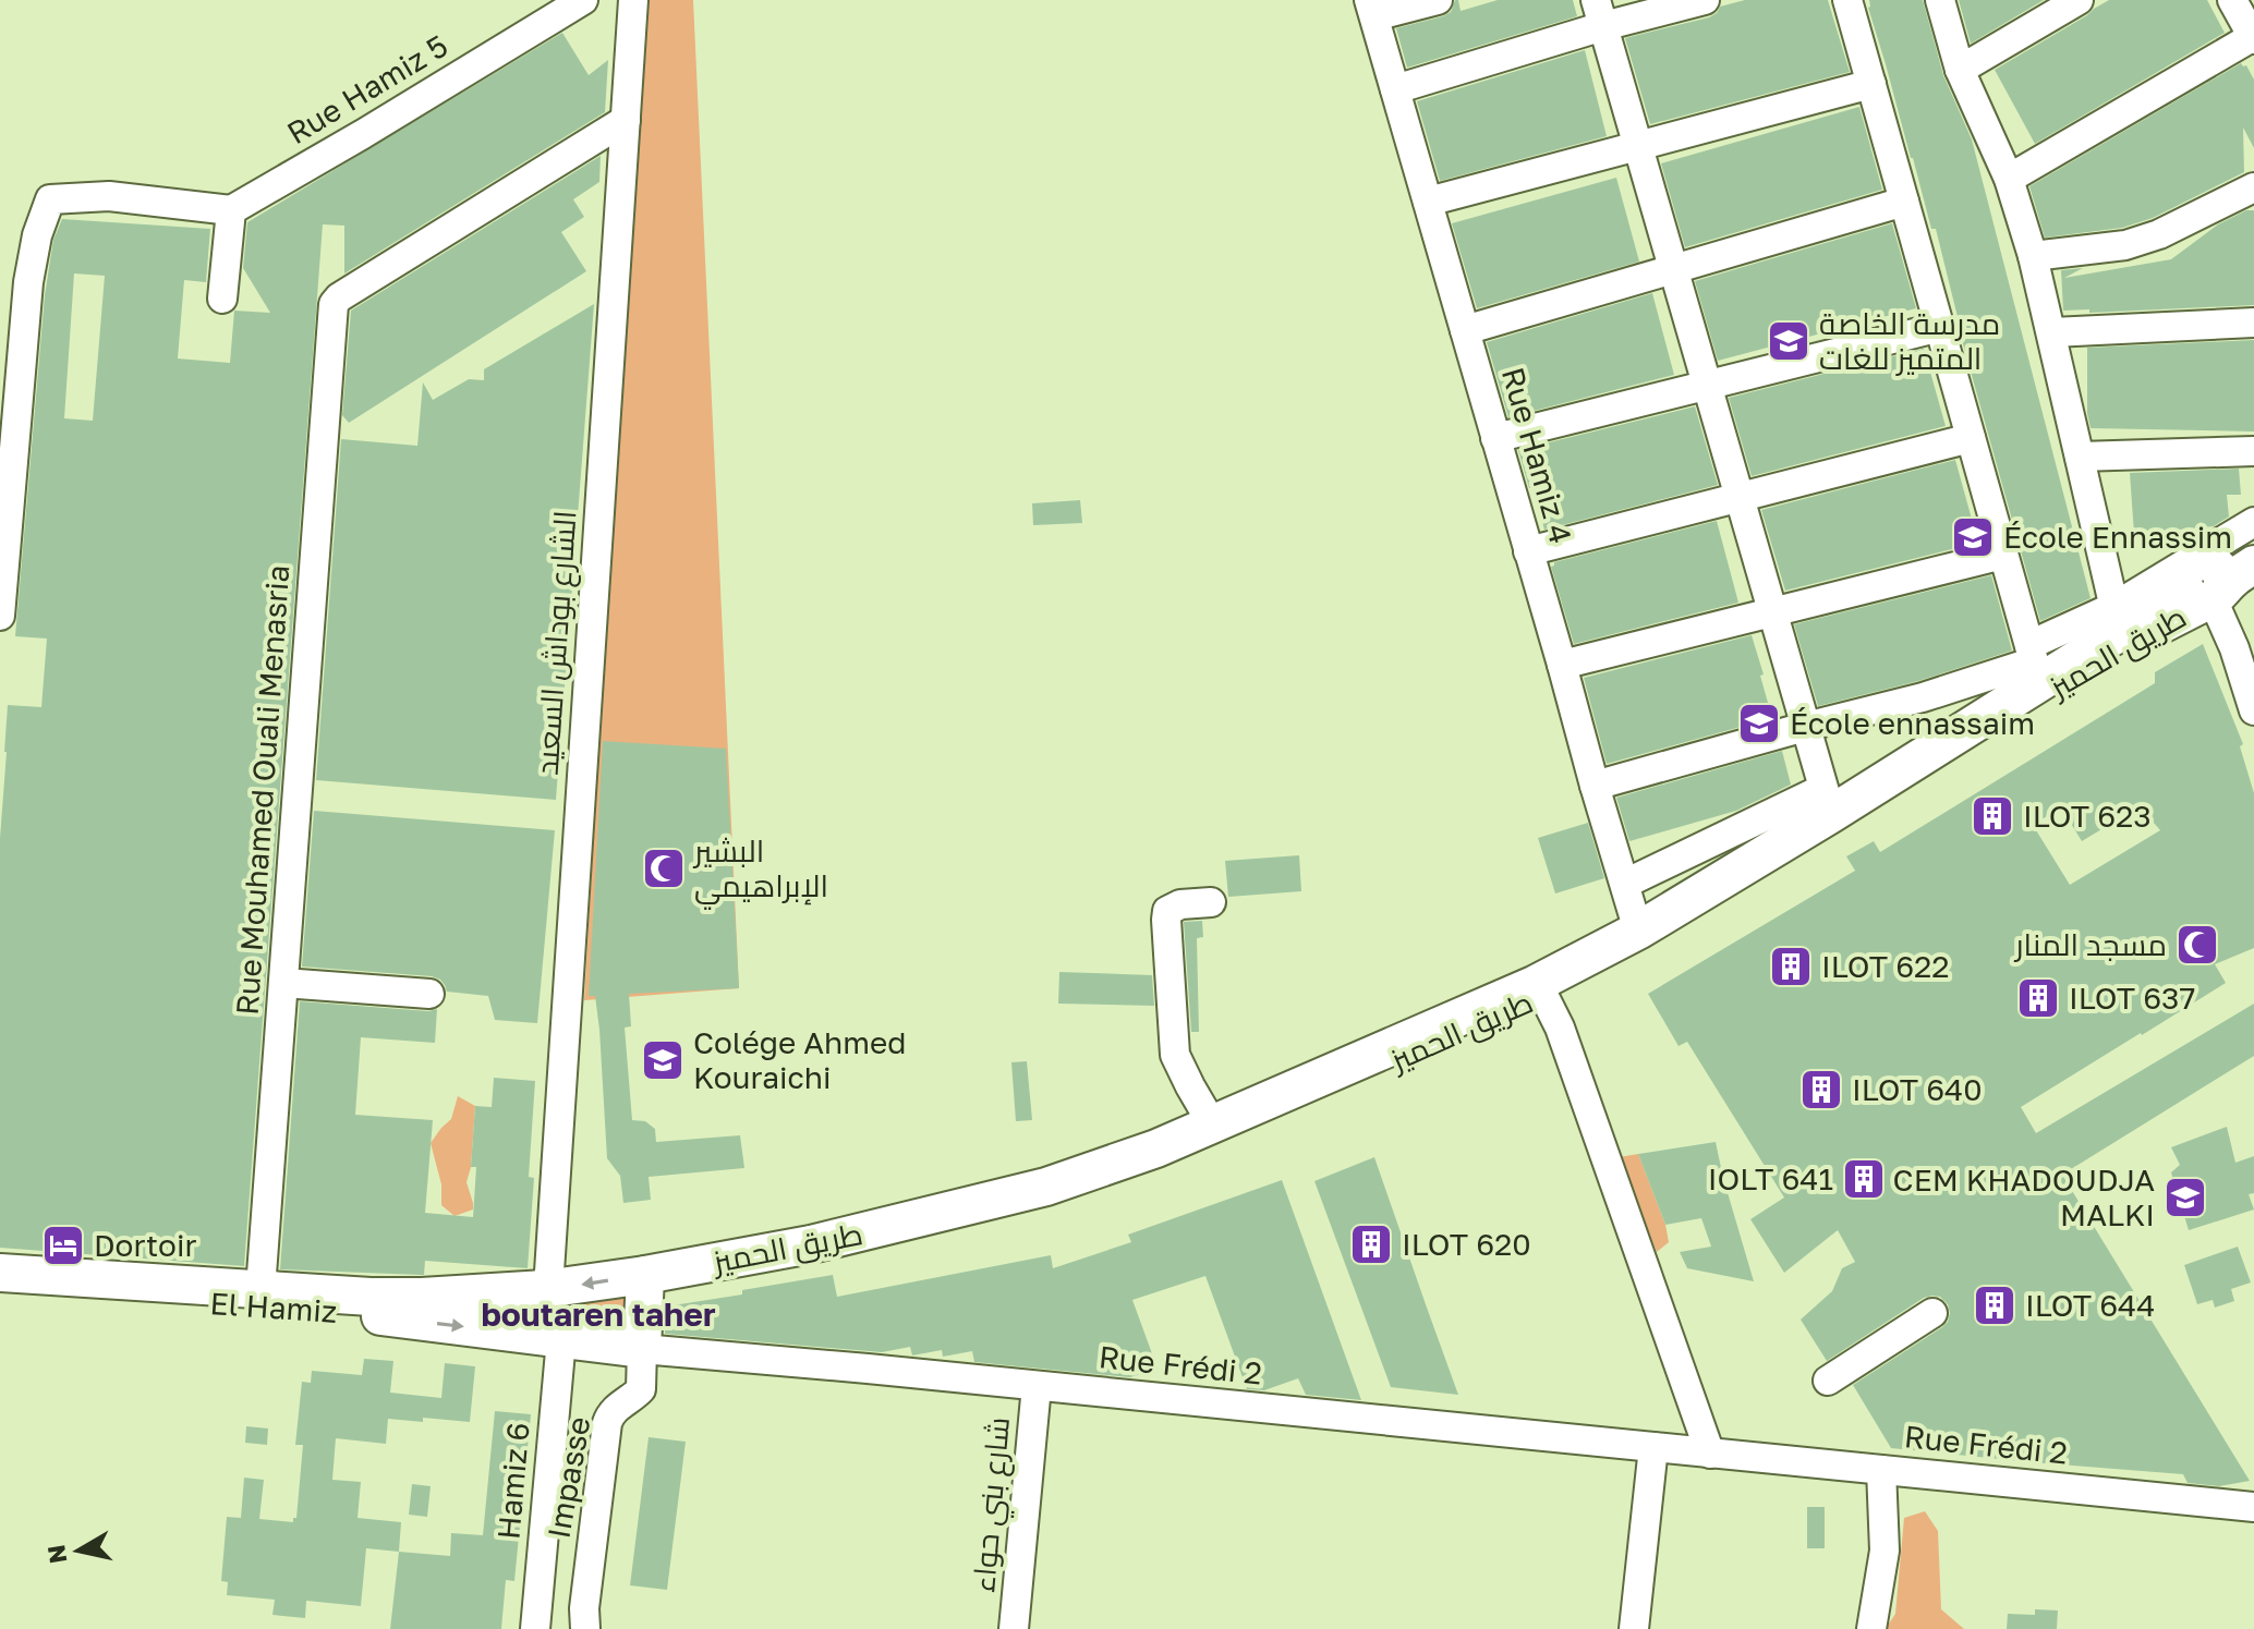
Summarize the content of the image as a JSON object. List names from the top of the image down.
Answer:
{
  "streets": {
    "main road": ["طريق الحميز", "El Hamiz"],
    "street": [
      "Rue Hamiz 5",
      "Rue Hamiz 4",
      "الشارع بوداش السعيد",
      "Rue Mouhamed Ouali Menasria",
      "Rue Frédi 2",
      "Impasse",
      "Hamiz 6",
      "شارع بني حواء"
    ]
  },
  "crossings": [
    ["Rue Hamiz 4", "طريق الحميز"],
    ["الشارع بوداش السعيد", "Rue Mouhamed Ouali Menasria"],
    ["الشارع بوداش السعيد", "El Hamiz"],
    ["Rue Mouhamed Ouali Menasria", "El Hamiz"],
    ["El Hamiz", "Rue Frédi 2"],
    ["El Hamiz", "Impasse"],
    ["El Hamiz", "Hamiz 6"],
    ["Rue Frédi 2", "Impasse"],
    ["Rue Frédi 2", "شارع بني حواء"]
  ],
  "districts": ["boutaren taher"],
  "places": {
    "school or university": [
      "مدرسة الخاصة المتميز للغات",
      "École Ennassim",
      "École ennassaim",
      "Colége Ahmed Kouraichi",
      "CEM KHADOUDJA MALKI"
    ],
    "building": [
      "ILOT 623",
      "ILOT 622",
      "ILOT 637",
      "ILOT 640",
      "IOLT 641",
      "ILOT 620",
      "ILOT 644"
    ],
    "mosque": ["البشير الإبراهيمي", "مسجد المنار"],
    "hotel": ["Dortoir"]
  },
  "north": "left"
}
